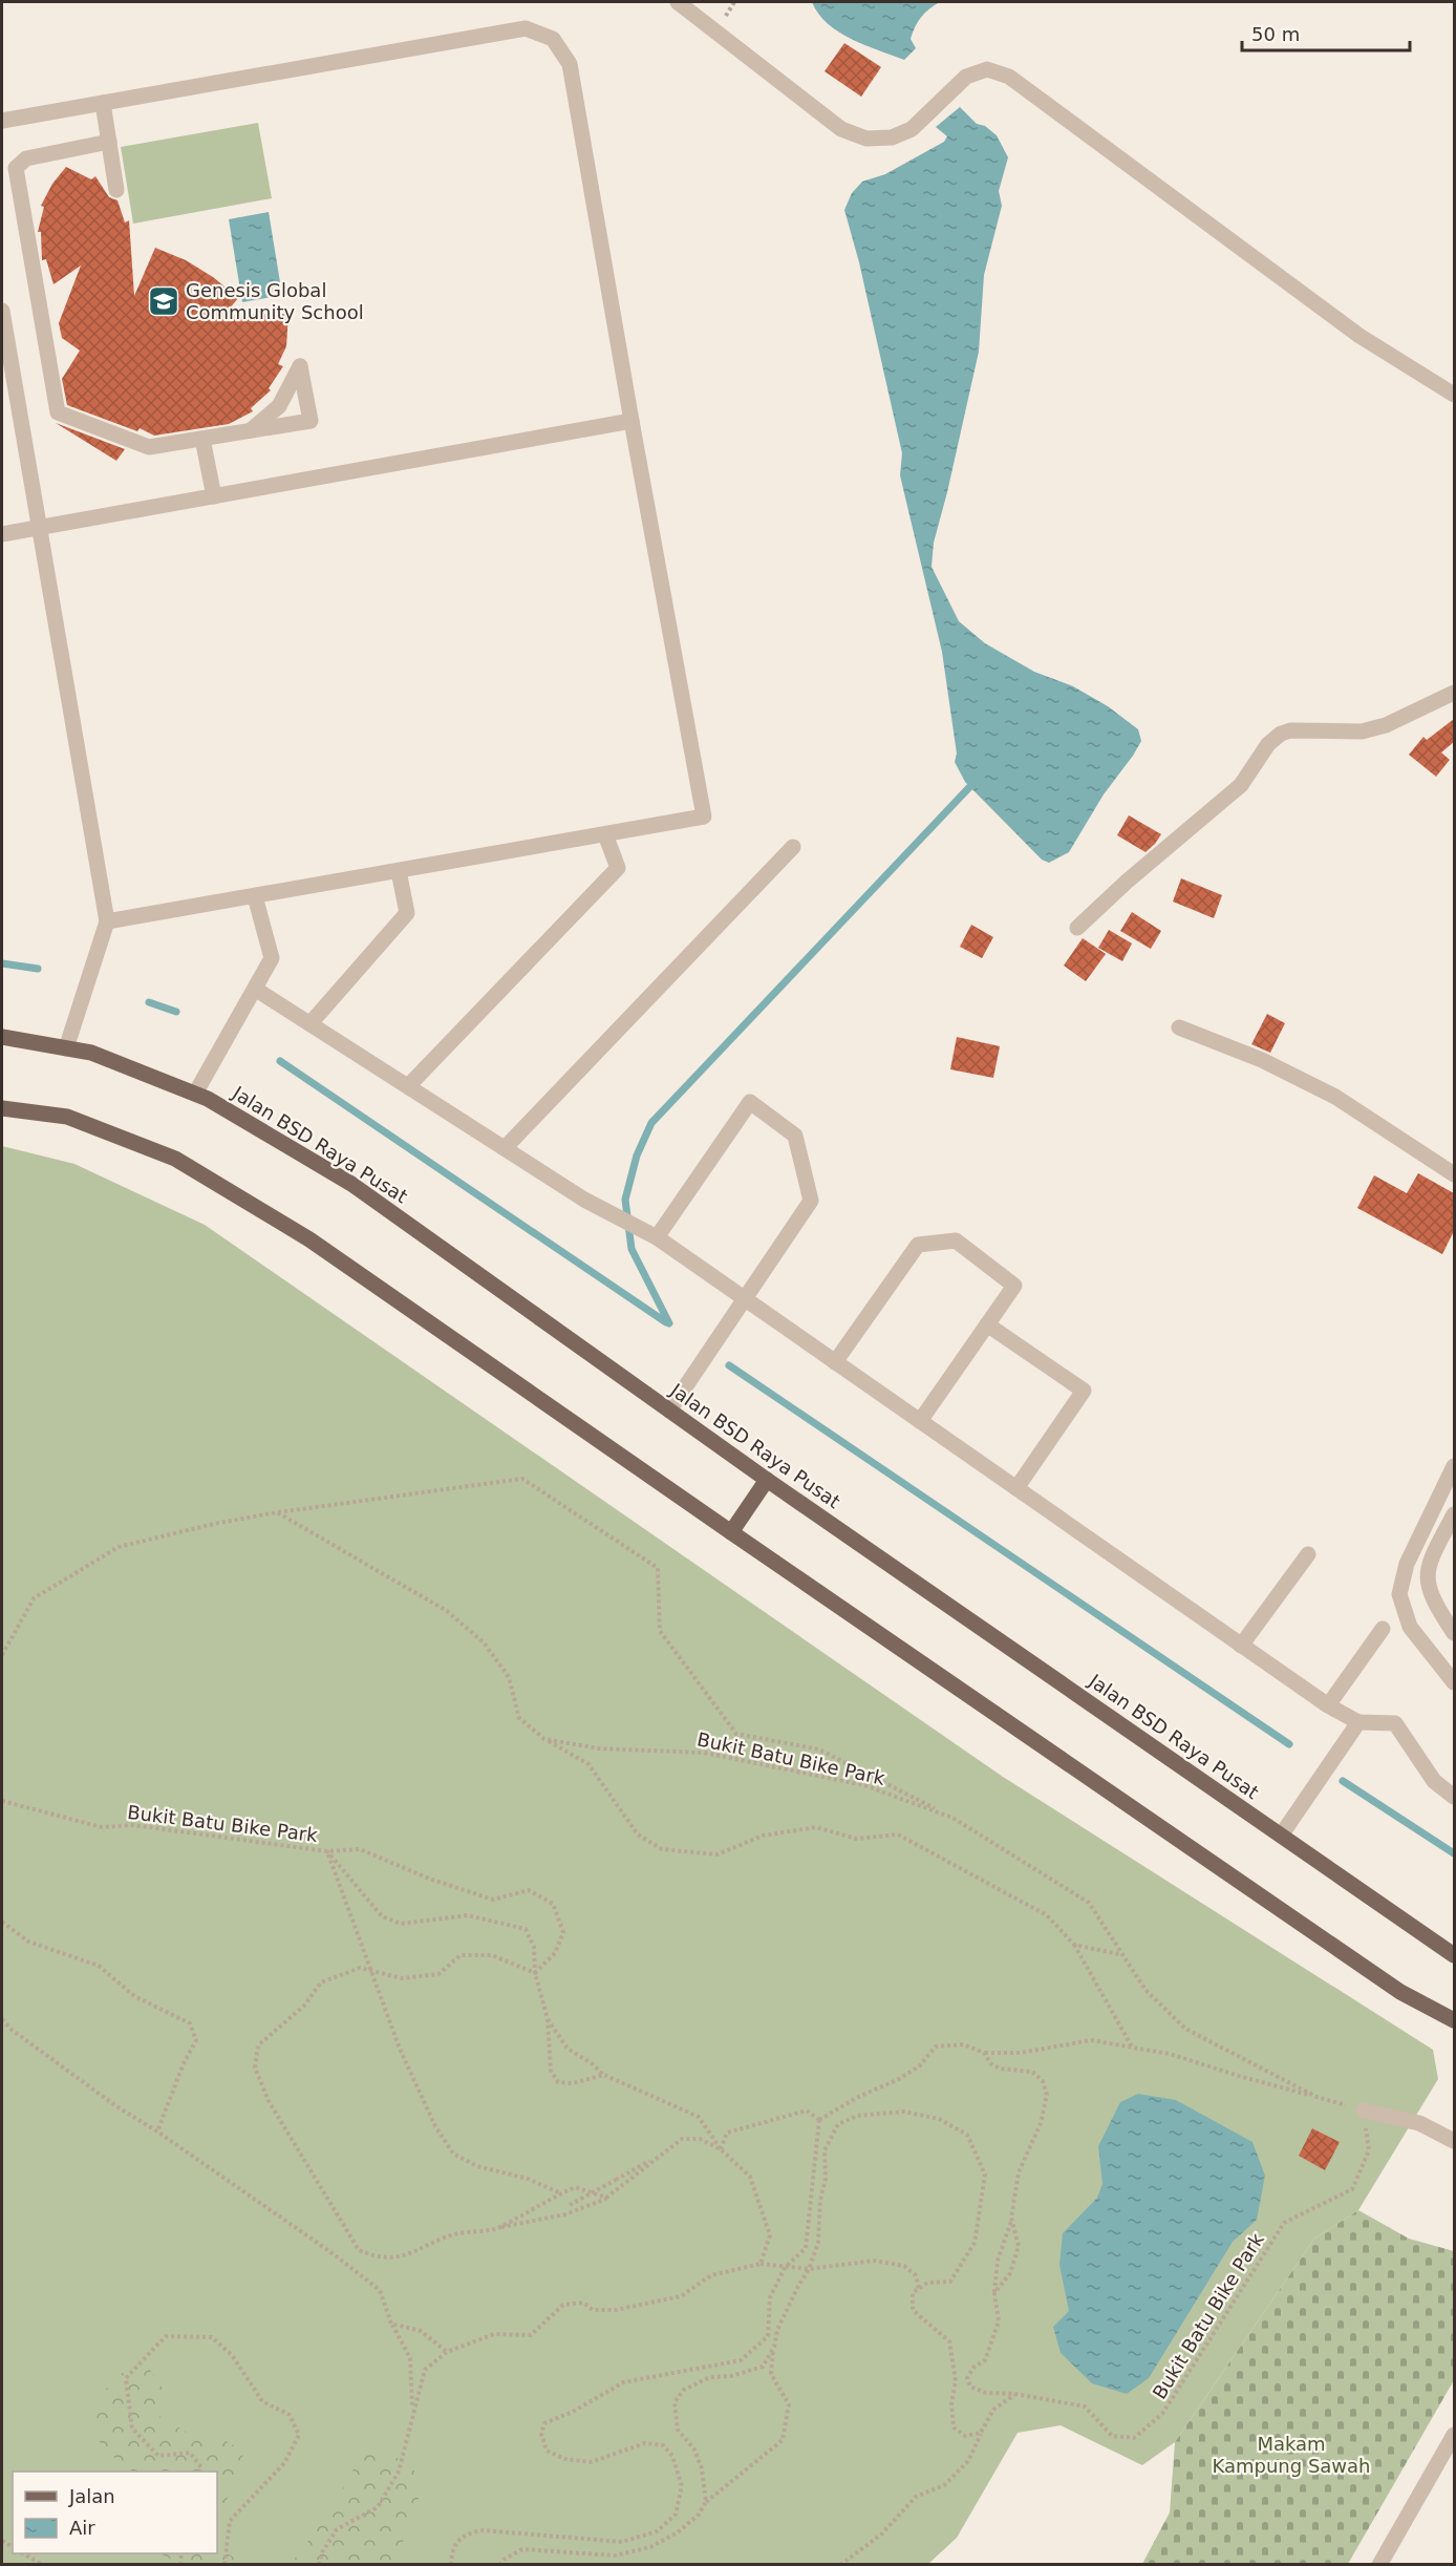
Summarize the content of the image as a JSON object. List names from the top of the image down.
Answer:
{
  "streets": {
    "main road": ["Jalan BSD Raya Pusat"],
    "path": ["Bukit Batu Bike Park"]
  },
  "parks": ["Makam Kampung Sawah"],
  "places": {
    "school or university": ["Genesis Global Community School"]
  },
  "legend": ["Jalan", "Air"],
  "scale_bar": "50 m"
}
